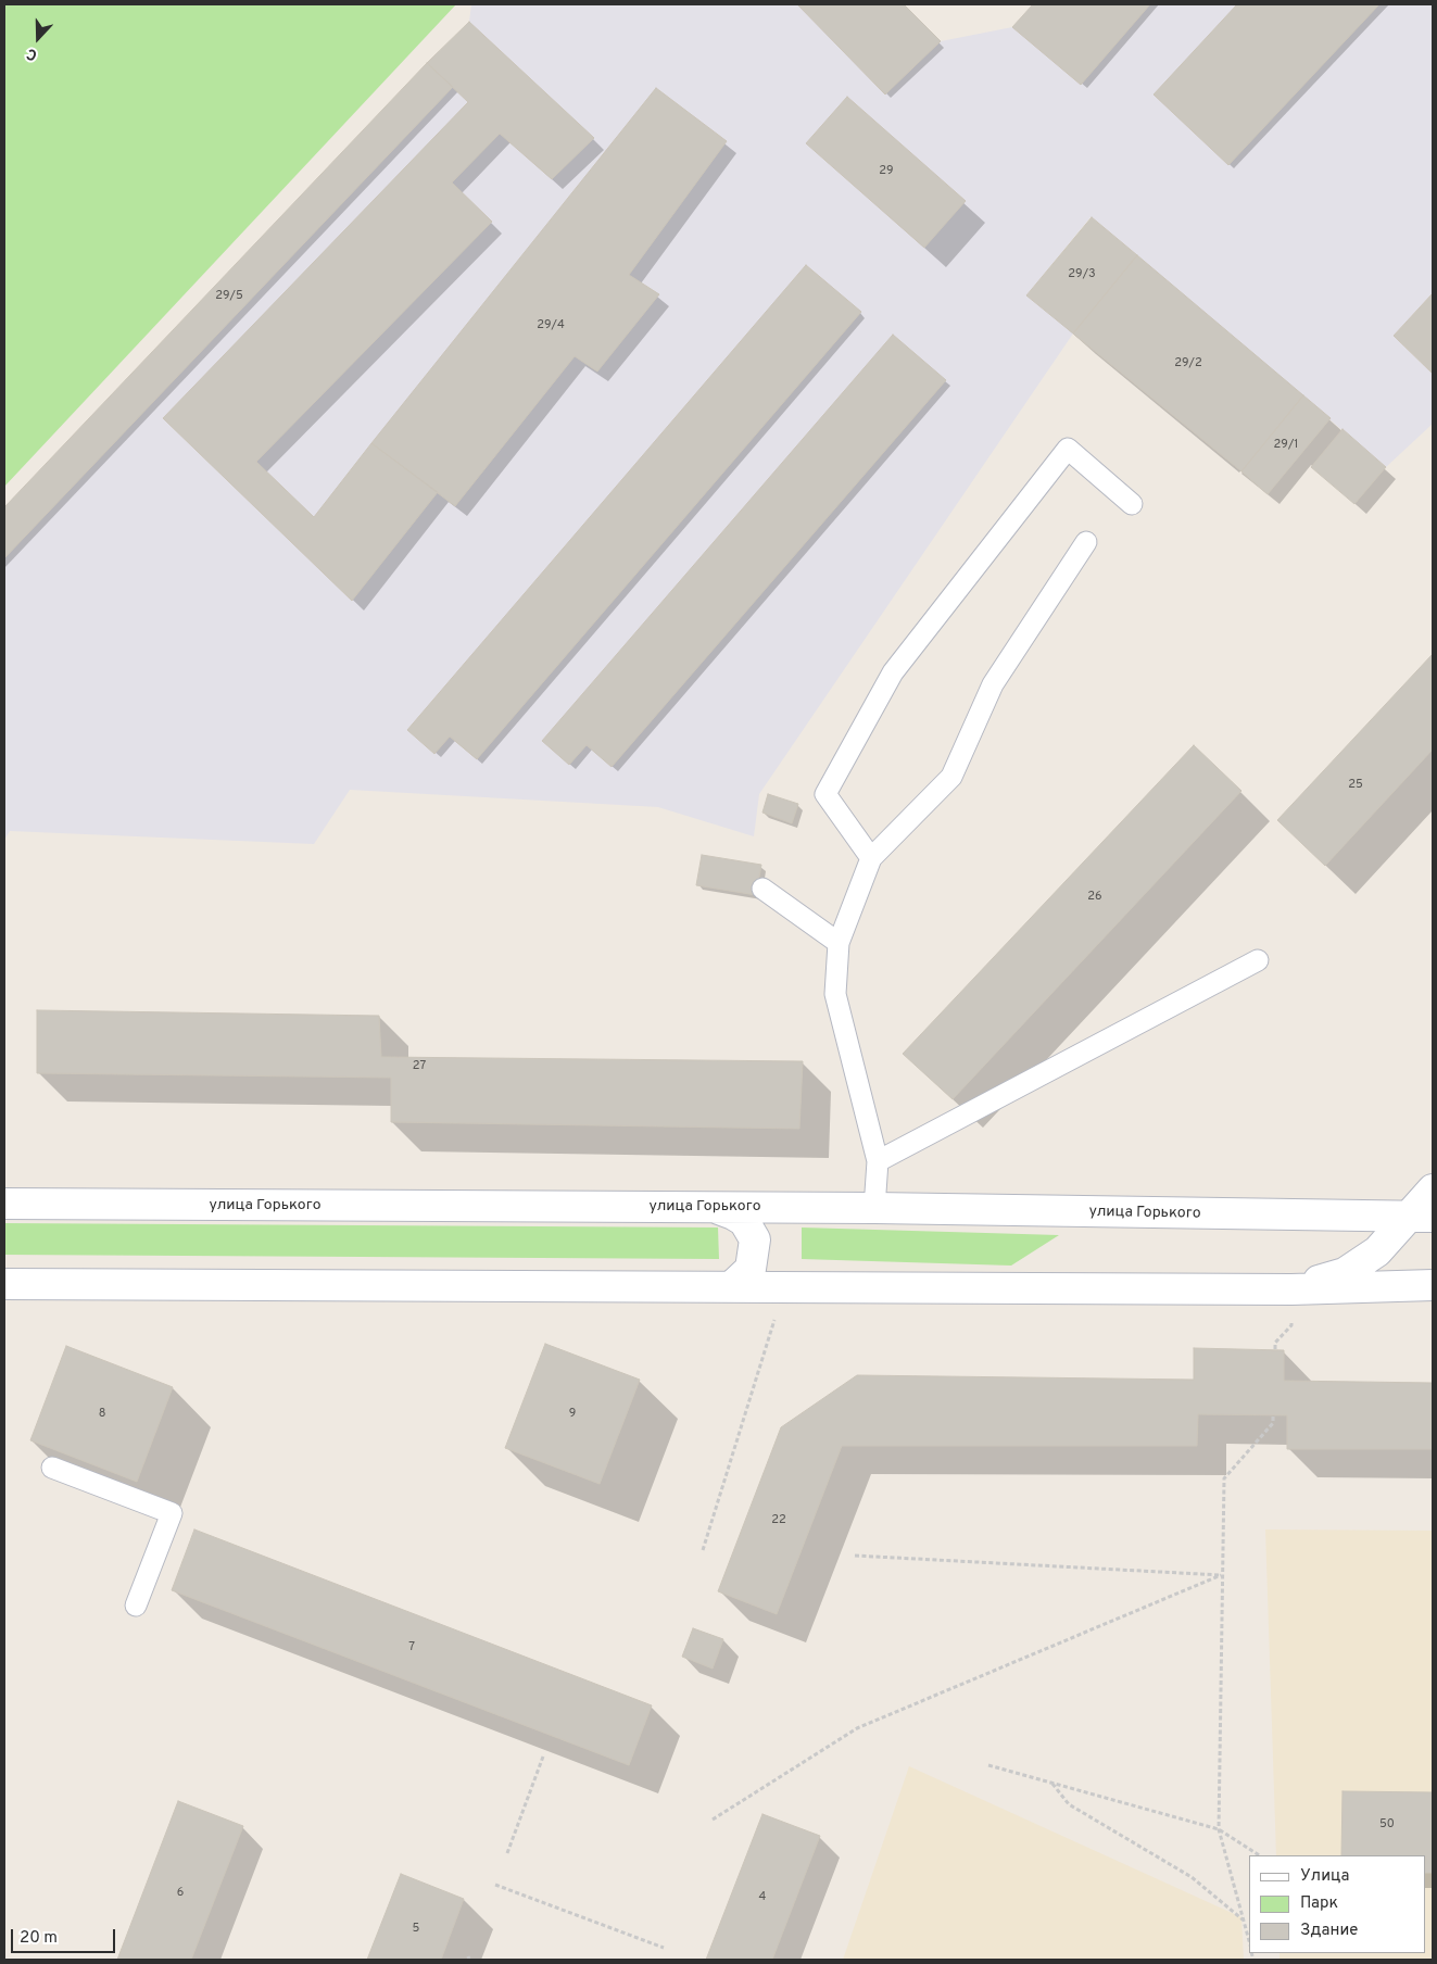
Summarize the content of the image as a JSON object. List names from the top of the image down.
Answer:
{
  "streets": {
    "main road": ["улица Горького"]
  },
  "house_numbers": [
    "29",
    "29/3",
    "29/5",
    "29/4",
    "29/2",
    "29/1",
    "25",
    "26",
    "27",
    "8",
    "9",
    "22",
    "7",
    "50",
    "6",
    "4",
    "5"
  ],
  "legend": ["Улица", "Парк", "Здание"],
  "scale_bar": "20 m",
  "north": "bottom"
}
